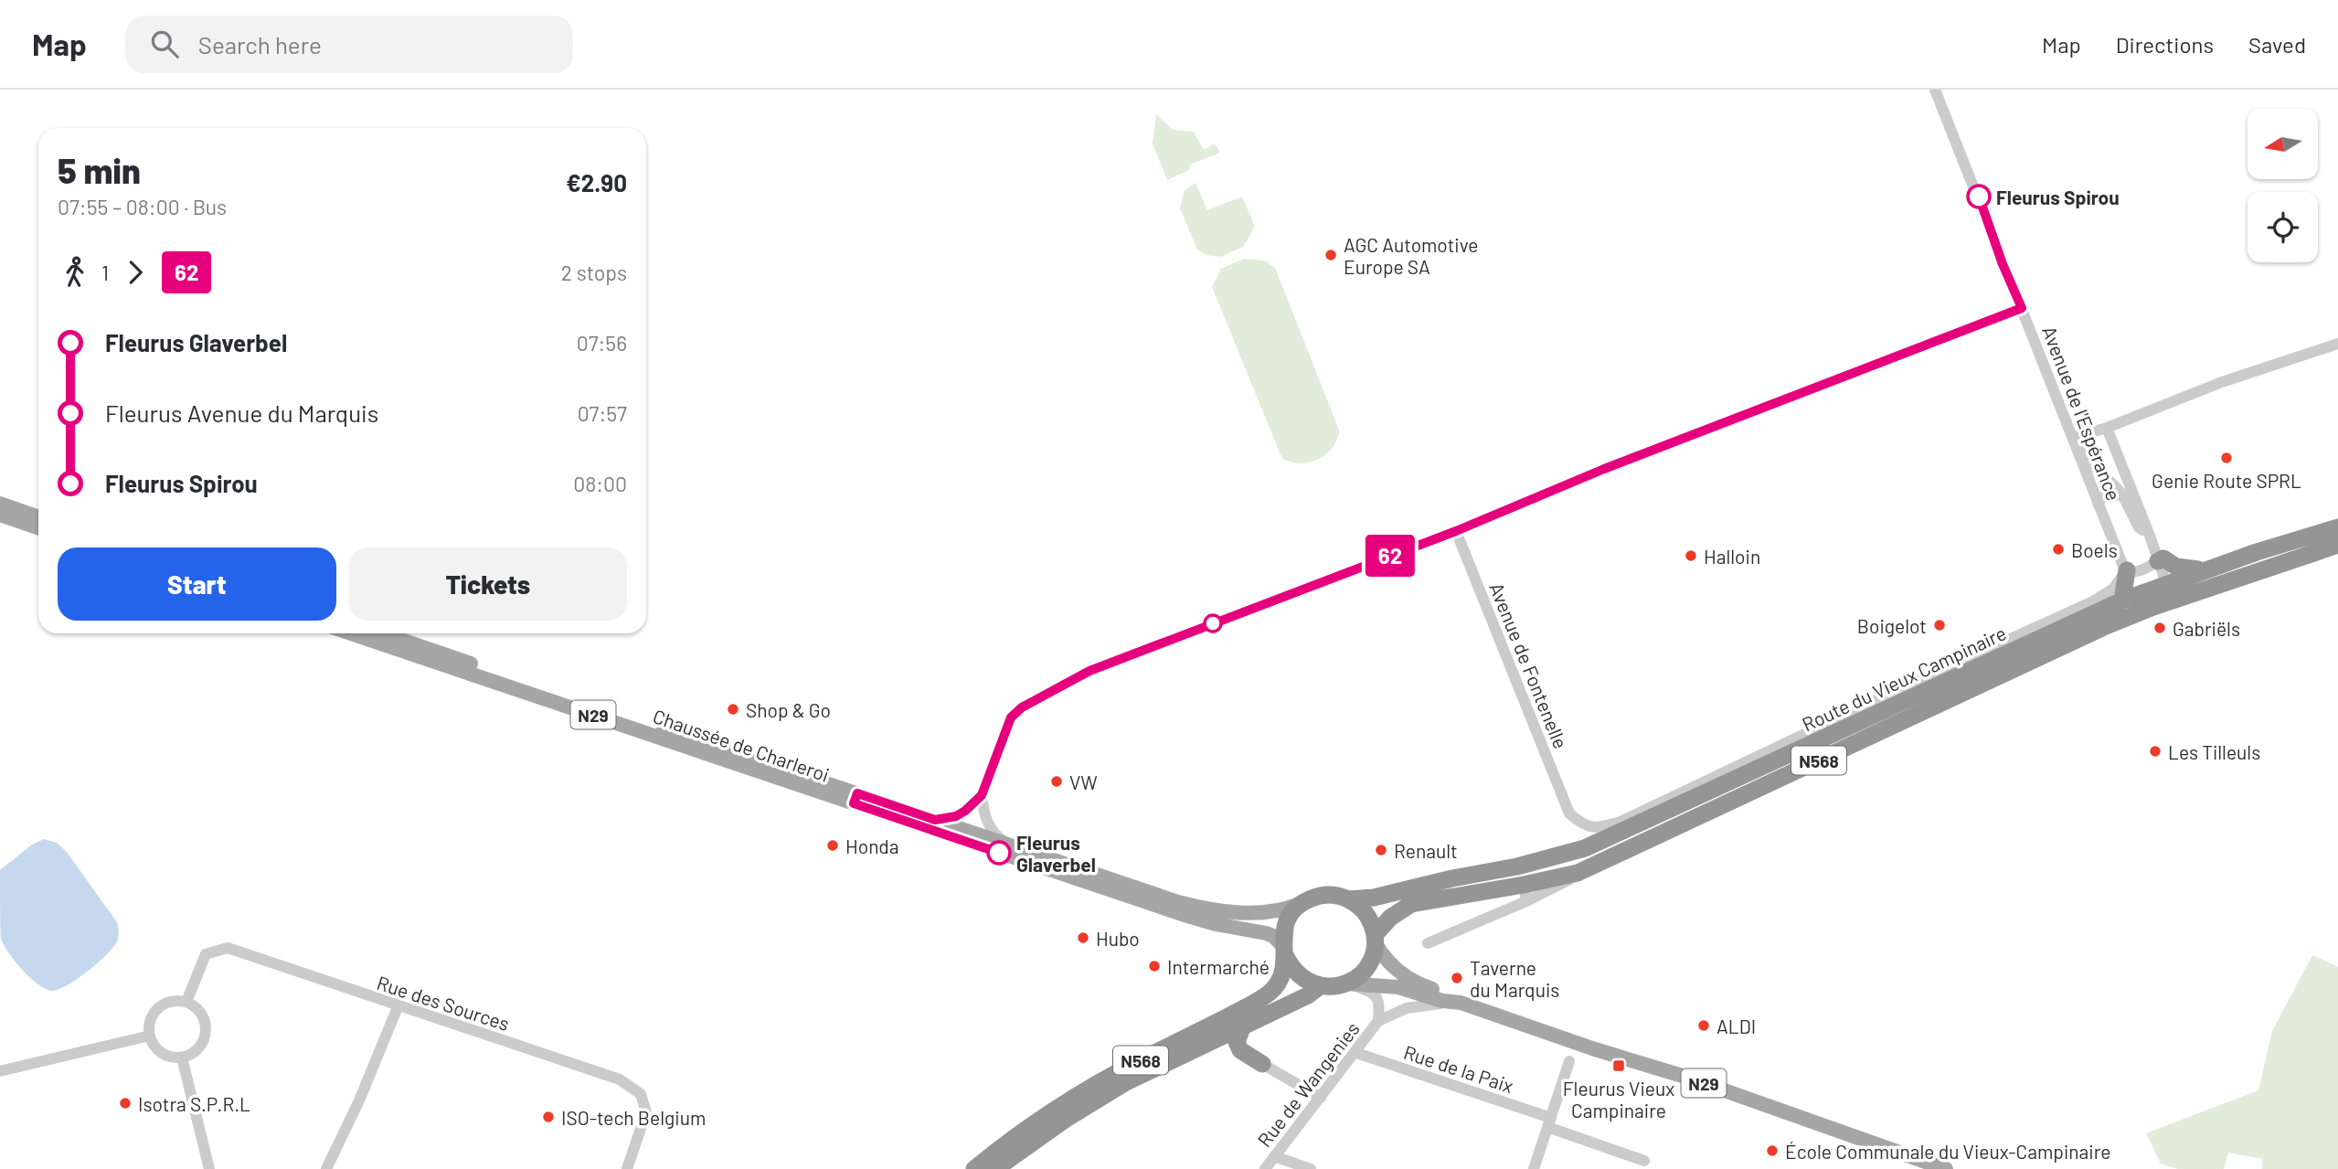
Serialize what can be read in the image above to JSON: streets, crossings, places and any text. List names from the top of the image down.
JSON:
{
  "streets": {
    "highway": ["Route du Vieux Campinaire", "N568"],
    "main road": ["N29", "Chaussée de Charleroi"],
    "street": [
      "Avenue de l'Espérance",
      "Avenue de Fontenelle",
      "Rue des Sources",
      "Rue de la Paix",
      "Rue de Wangenies"
    ]
  },
  "crossings": [
    ["Avenue de l'Espérance", "Avenue de Fontenelle"],
    ["Route du Vieux Campinaire", "N29"],
    ["Route du Vieux Campinaire", "Chaussée de Charleroi"],
    ["Route du Vieux Campinaire", "N568"],
    ["N29", "Chaussée de Charleroi"],
    ["N29", "N568"],
    ["Chaussée de Charleroi", "N568"],
    ["Rue de la Paix", "Rue de Wangenies"]
  ],
  "places": {
    "other": [
      "Fleurus Spirou",
      "AGC Automotive Europe SA",
      "Genie Route SPRL",
      "Boels",
      "Halloin",
      "Boigelot",
      "Gabriëls",
      "Shop & Go",
      "Les Tilleuls",
      "VW",
      "Honda",
      "Renault",
      "Fleurus Glaverbel",
      "Hubo",
      "Intermarché",
      "Taverne du Marquis",
      "ALDI",
      "Isotra S.P.R.L",
      "ISO-tech Belgium",
      "École Communale du Vieux-Campinaire"
    ],
    "transit": ["Fleurus Vieux Campinaire"]
  },
  "lines": ["bus line 62"],
  "north": "left",
  "page": {
    "header": "Map",
    "search": "Search here",
    "nav": ["Map", "Directions", "Saved"],
    "on_map": "62",
    "heading": ["5 min", "07:55 – 08:00 · Bus", "€2.90"],
    "legs": ["1", "62", "2 stops"],
    "list": [
      {
        "name": "Fleurus Glaverbel",
        "value": "07:56"
      },
      {
        "name": "Fleurus Avenue du Marquis",
        "value": "07:57"
      },
      {
        "name": "Fleurus Spirou",
        "value": "08:00"
      }
    ],
    "buttons": ["Start", "Tickets"]
  }
}
